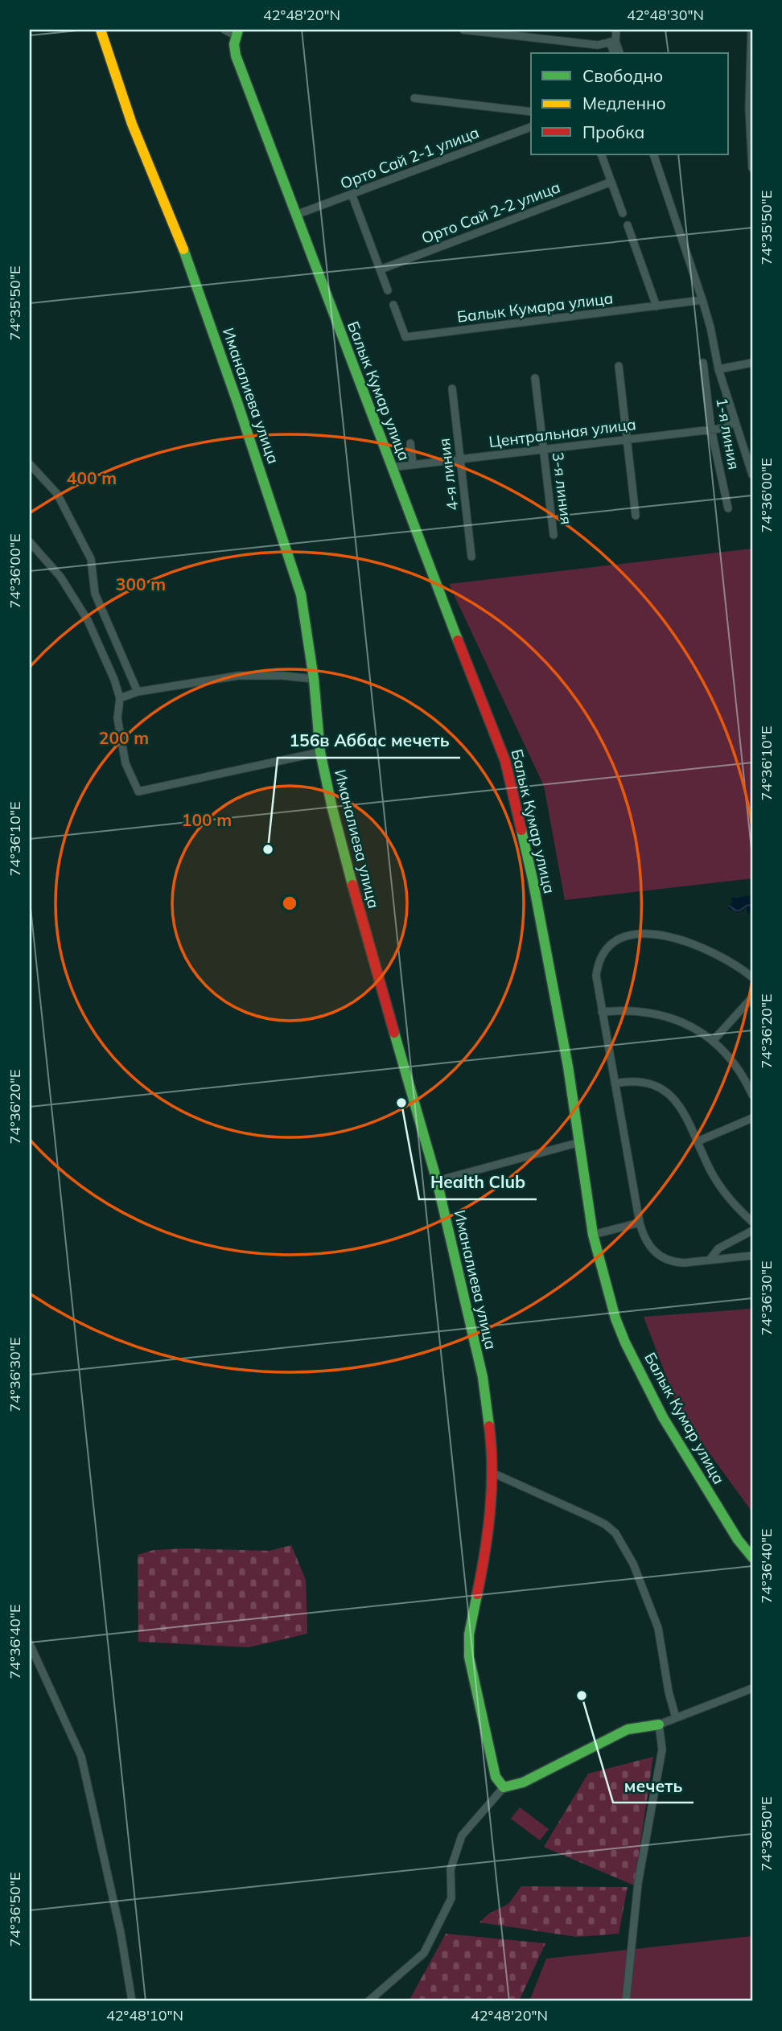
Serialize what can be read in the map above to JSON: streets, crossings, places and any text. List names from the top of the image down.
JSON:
{
  "streets": {
    "street": [
      "Орто Сай 2-1 улица",
      "Орто Сай 2-2 улица",
      "Балык Кумара улица",
      "Балык Кумар улица",
      "Иманалиева улица",
      "Центральная улица",
      "1-я линия",
      "4-я линия",
      "3-я линия"
    ]
  },
  "crossings": [
    ["Орто Сай 2-1 улица", "Балык Кумар улица"],
    ["Балык Кумар улица", "Центральная улица"],
    ["Центральная улица", "1-я линия"],
    ["Центральная улица", "4-я линия"],
    ["Центральная улица", "3-я линия"]
  ],
  "places": ["156в Аббас мечеть", "Health Club", "мечеть"],
  "legend": ["Свободно", "Медленно", "Пробка"],
  "coordinates": [
    "42°48'20\"N",
    "42°48'30\"N",
    "74°35'50\"E",
    "74°36'00\"E",
    "74°36'10\"E",
    "74°36'20\"E",
    "74°36'30\"E",
    "74°36'40\"E",
    "74°36'50\"E",
    "42°48'10\"N"
  ],
  "rings": [
    "400 m",
    "300 m",
    "200 m",
    "100 m"
  ]
}
